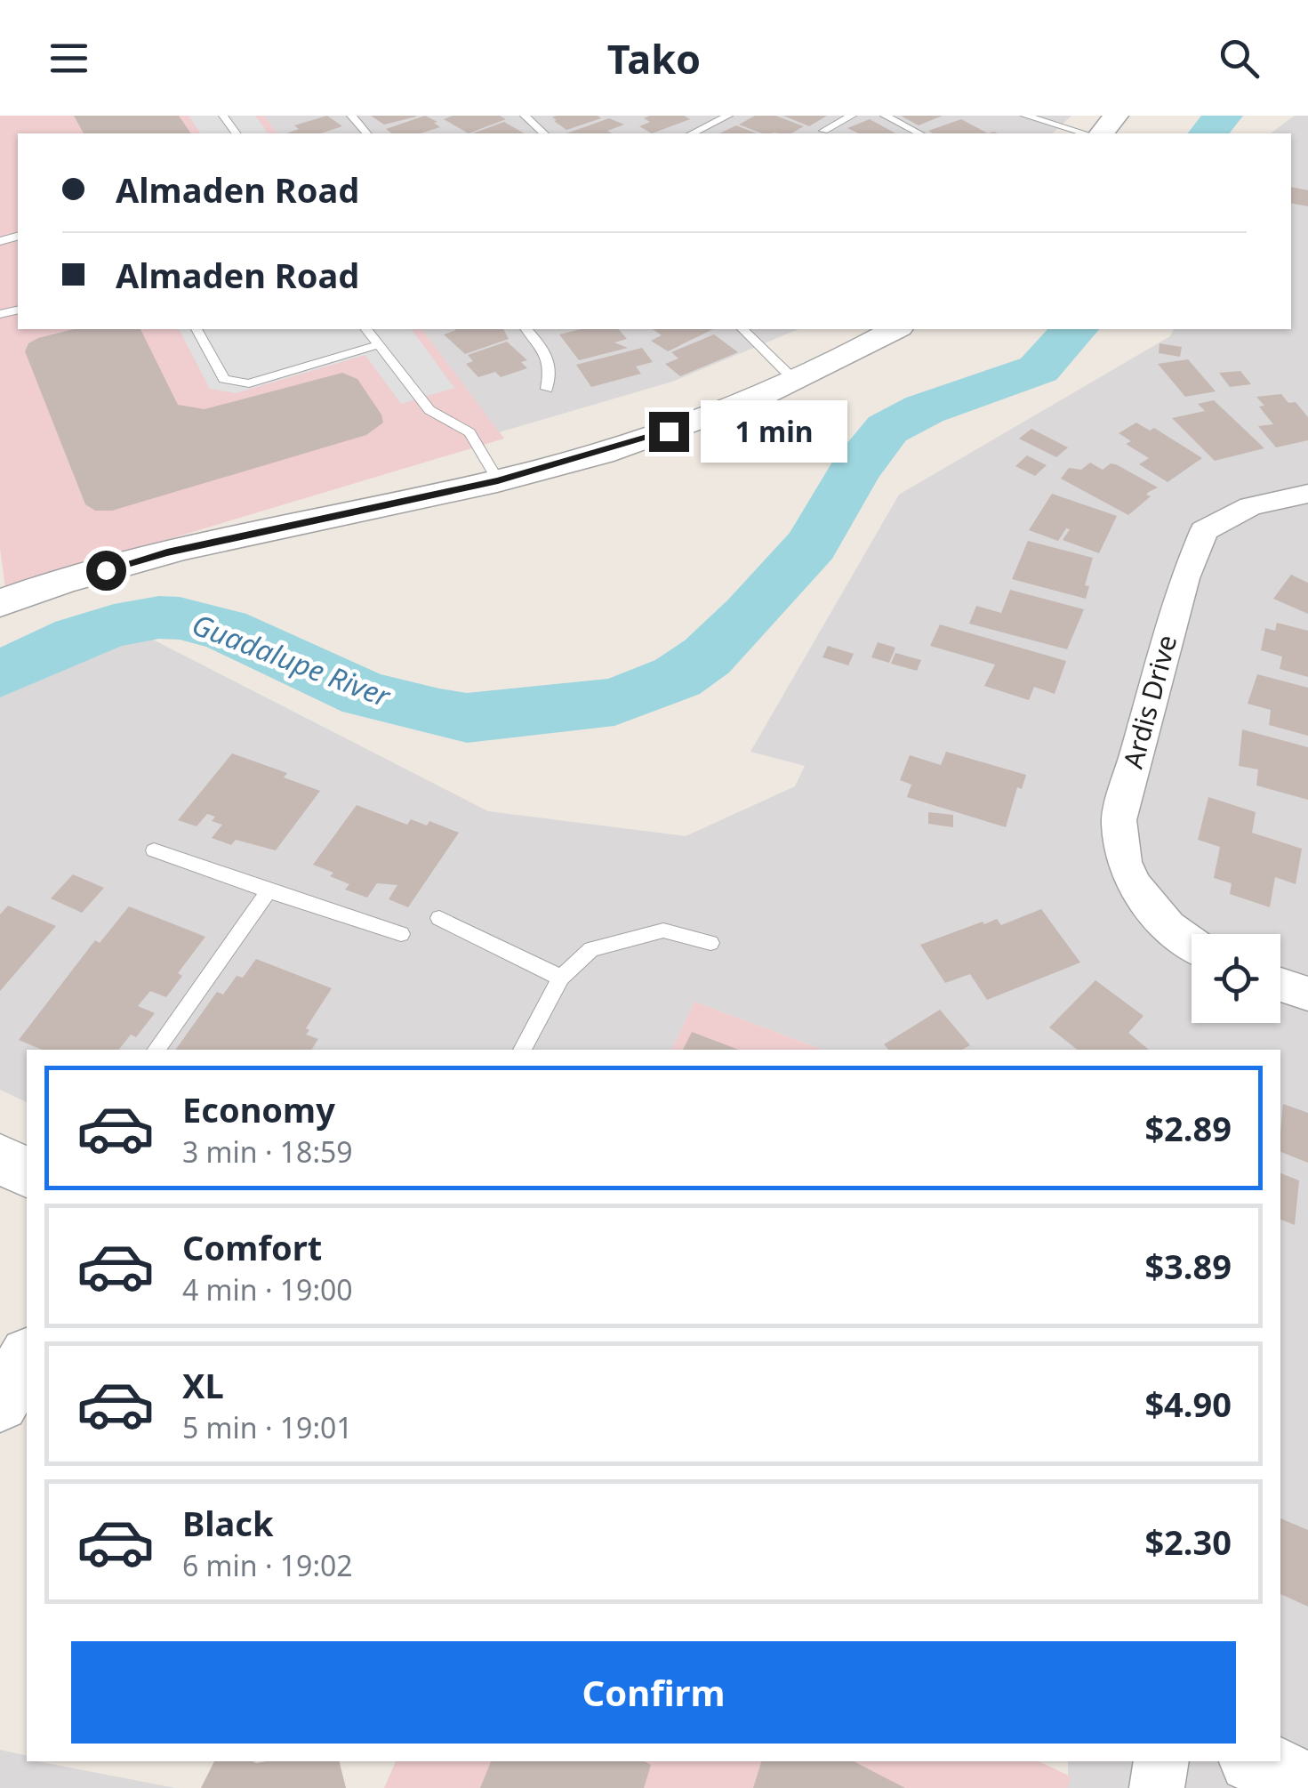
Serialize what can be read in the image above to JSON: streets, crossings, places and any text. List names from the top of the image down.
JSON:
{
  "streets": {
    "street": ["Ardis Drive"]
  },
  "water": ["Guadalupe River"],
  "page": {
    "header": "Tako",
    "banner": ["Almaden Road", "Almaden Road"],
    "bubble": "1 min",
    "list": [
      {
        "name": "Economy",
        "note": "3 min · 18:59",
        "value": "$2.89"
      },
      {
        "name": "Comfort",
        "note": "4 min · 19:00",
        "value": "$3.89"
      },
      {
        "name": "XL",
        "note": "5 min · 19:01",
        "value": "$4.90"
      },
      {
        "name": "Black",
        "note": "6 min · 19:02",
        "value": "$2.30"
      }
    ],
    "buttons": "Confirm"
  }
}
